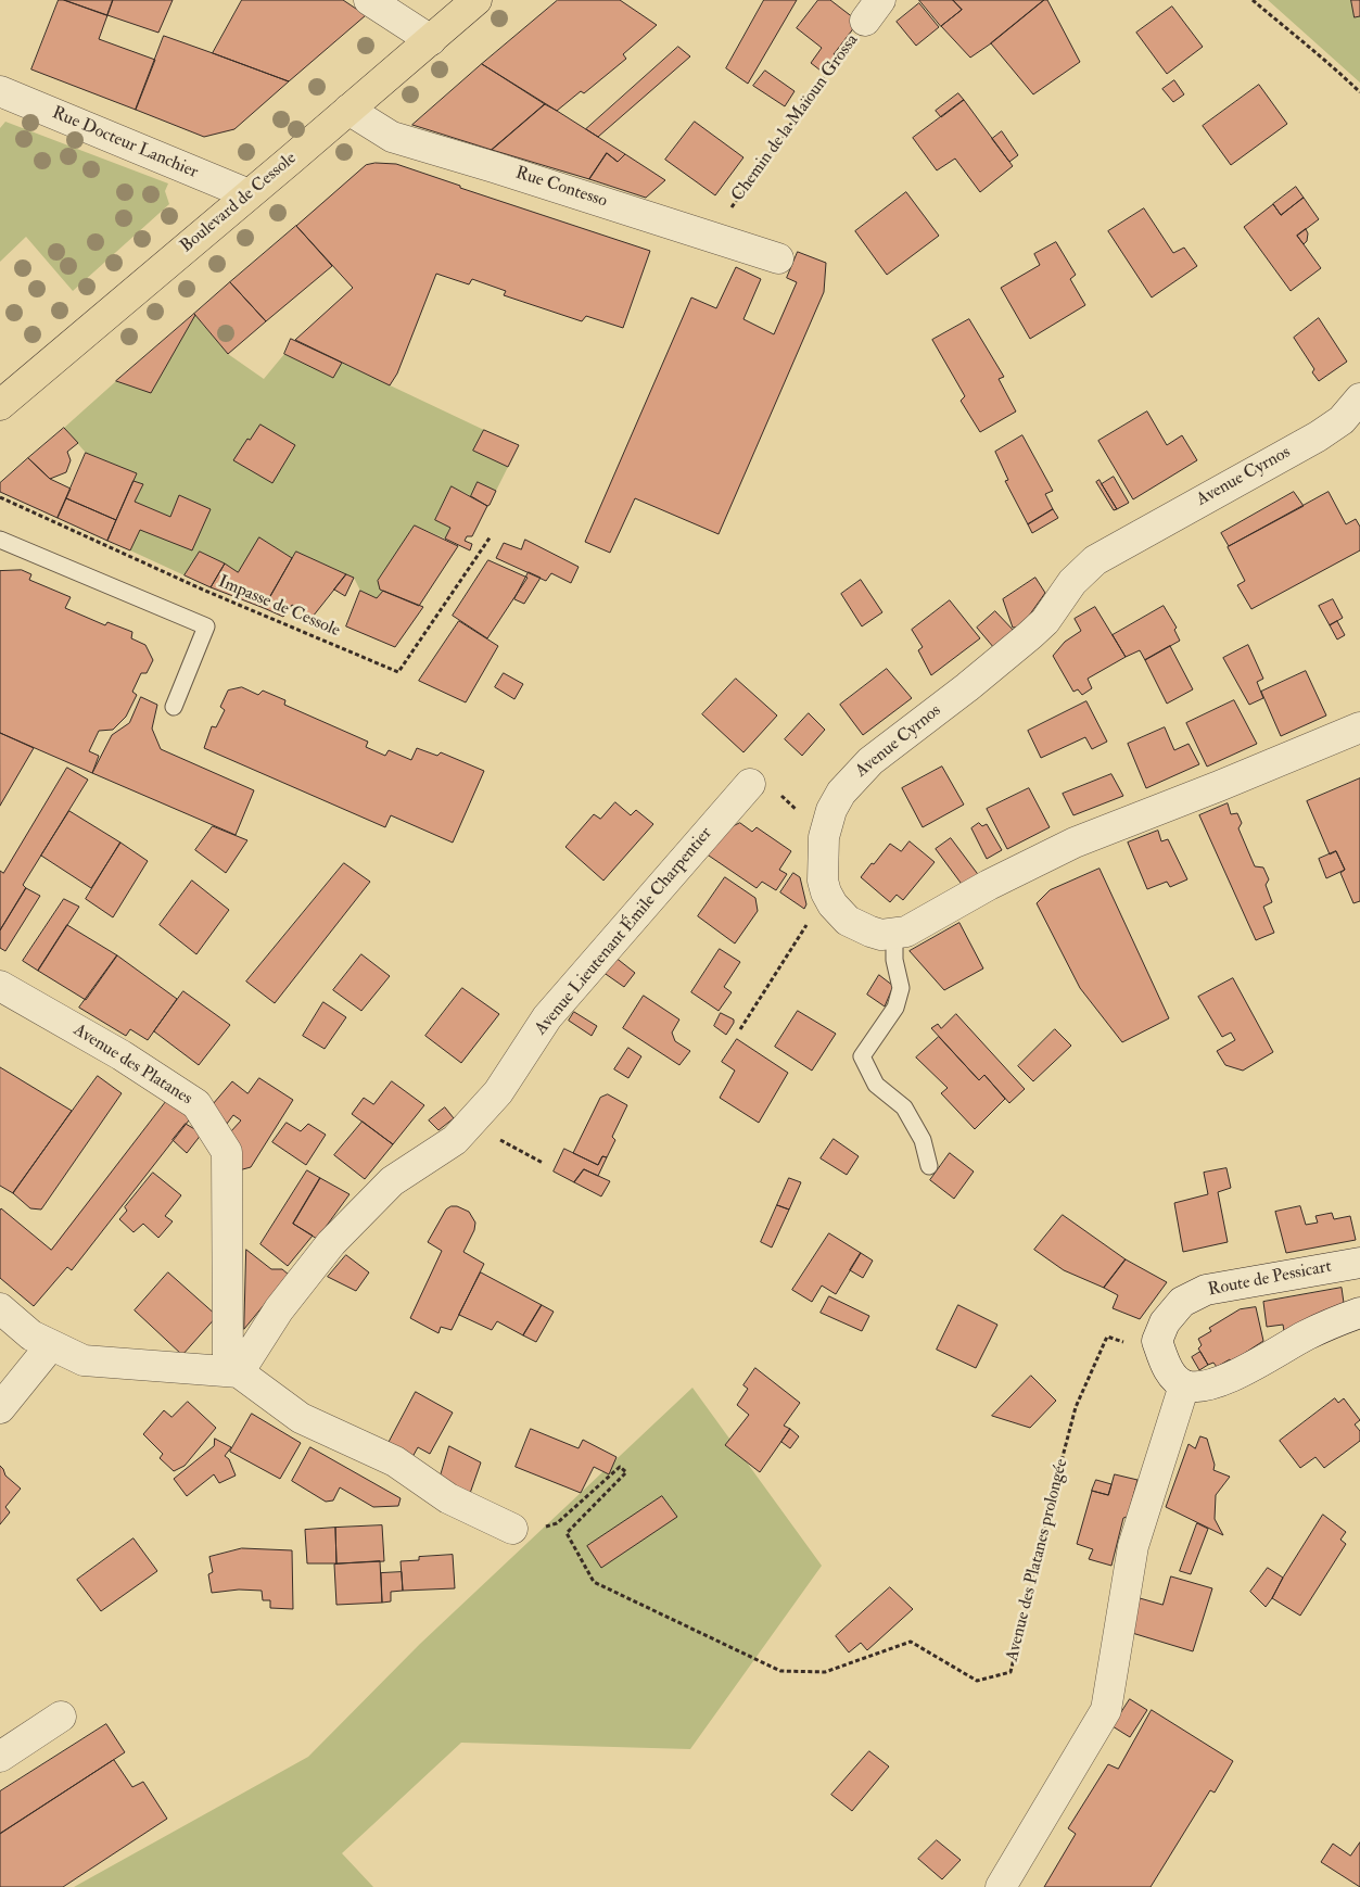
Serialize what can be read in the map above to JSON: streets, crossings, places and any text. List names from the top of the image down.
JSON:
{
  "streets": {
    "main road": ["Boulevard de Cessole"],
    "street": [
      "Rue Docteur Lanchier",
      "Rue Contesso",
      "Avenue Cyrnos",
      "Avenue Lieutenant Émile Charpentier",
      "Avenue des Platanes",
      "Route de Pessicart"
    ],
    "path": ["Chemin de la Maïoun Grossa", "Impasse de Cessole", "Avenue des Platanes prolongée"]
  },
  "crossings": [
    ["Chemin de la Maïoun Grossa", "Rue Contesso"],
    ["Rue Docteur Lanchier", "Boulevard de Cessole"],
    ["Rue Contesso", "Boulevard de Cessole"],
    ["Avenue Lieutenant Émile Charpentier", "Avenue des Platanes"],
    ["Route de Pessicart", "Avenue des Platanes prolongée"]
  ]
}
